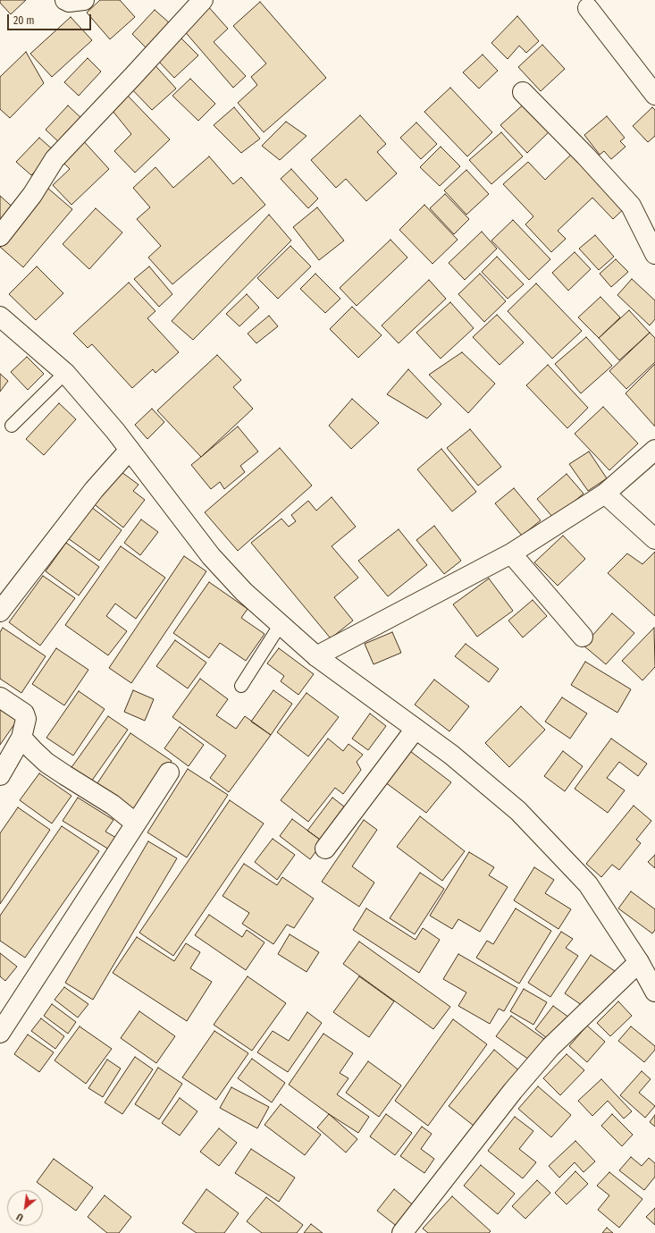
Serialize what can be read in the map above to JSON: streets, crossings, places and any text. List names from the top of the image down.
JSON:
{
  "scale_bar": "20 m",
  "north": "bottom left"
}
